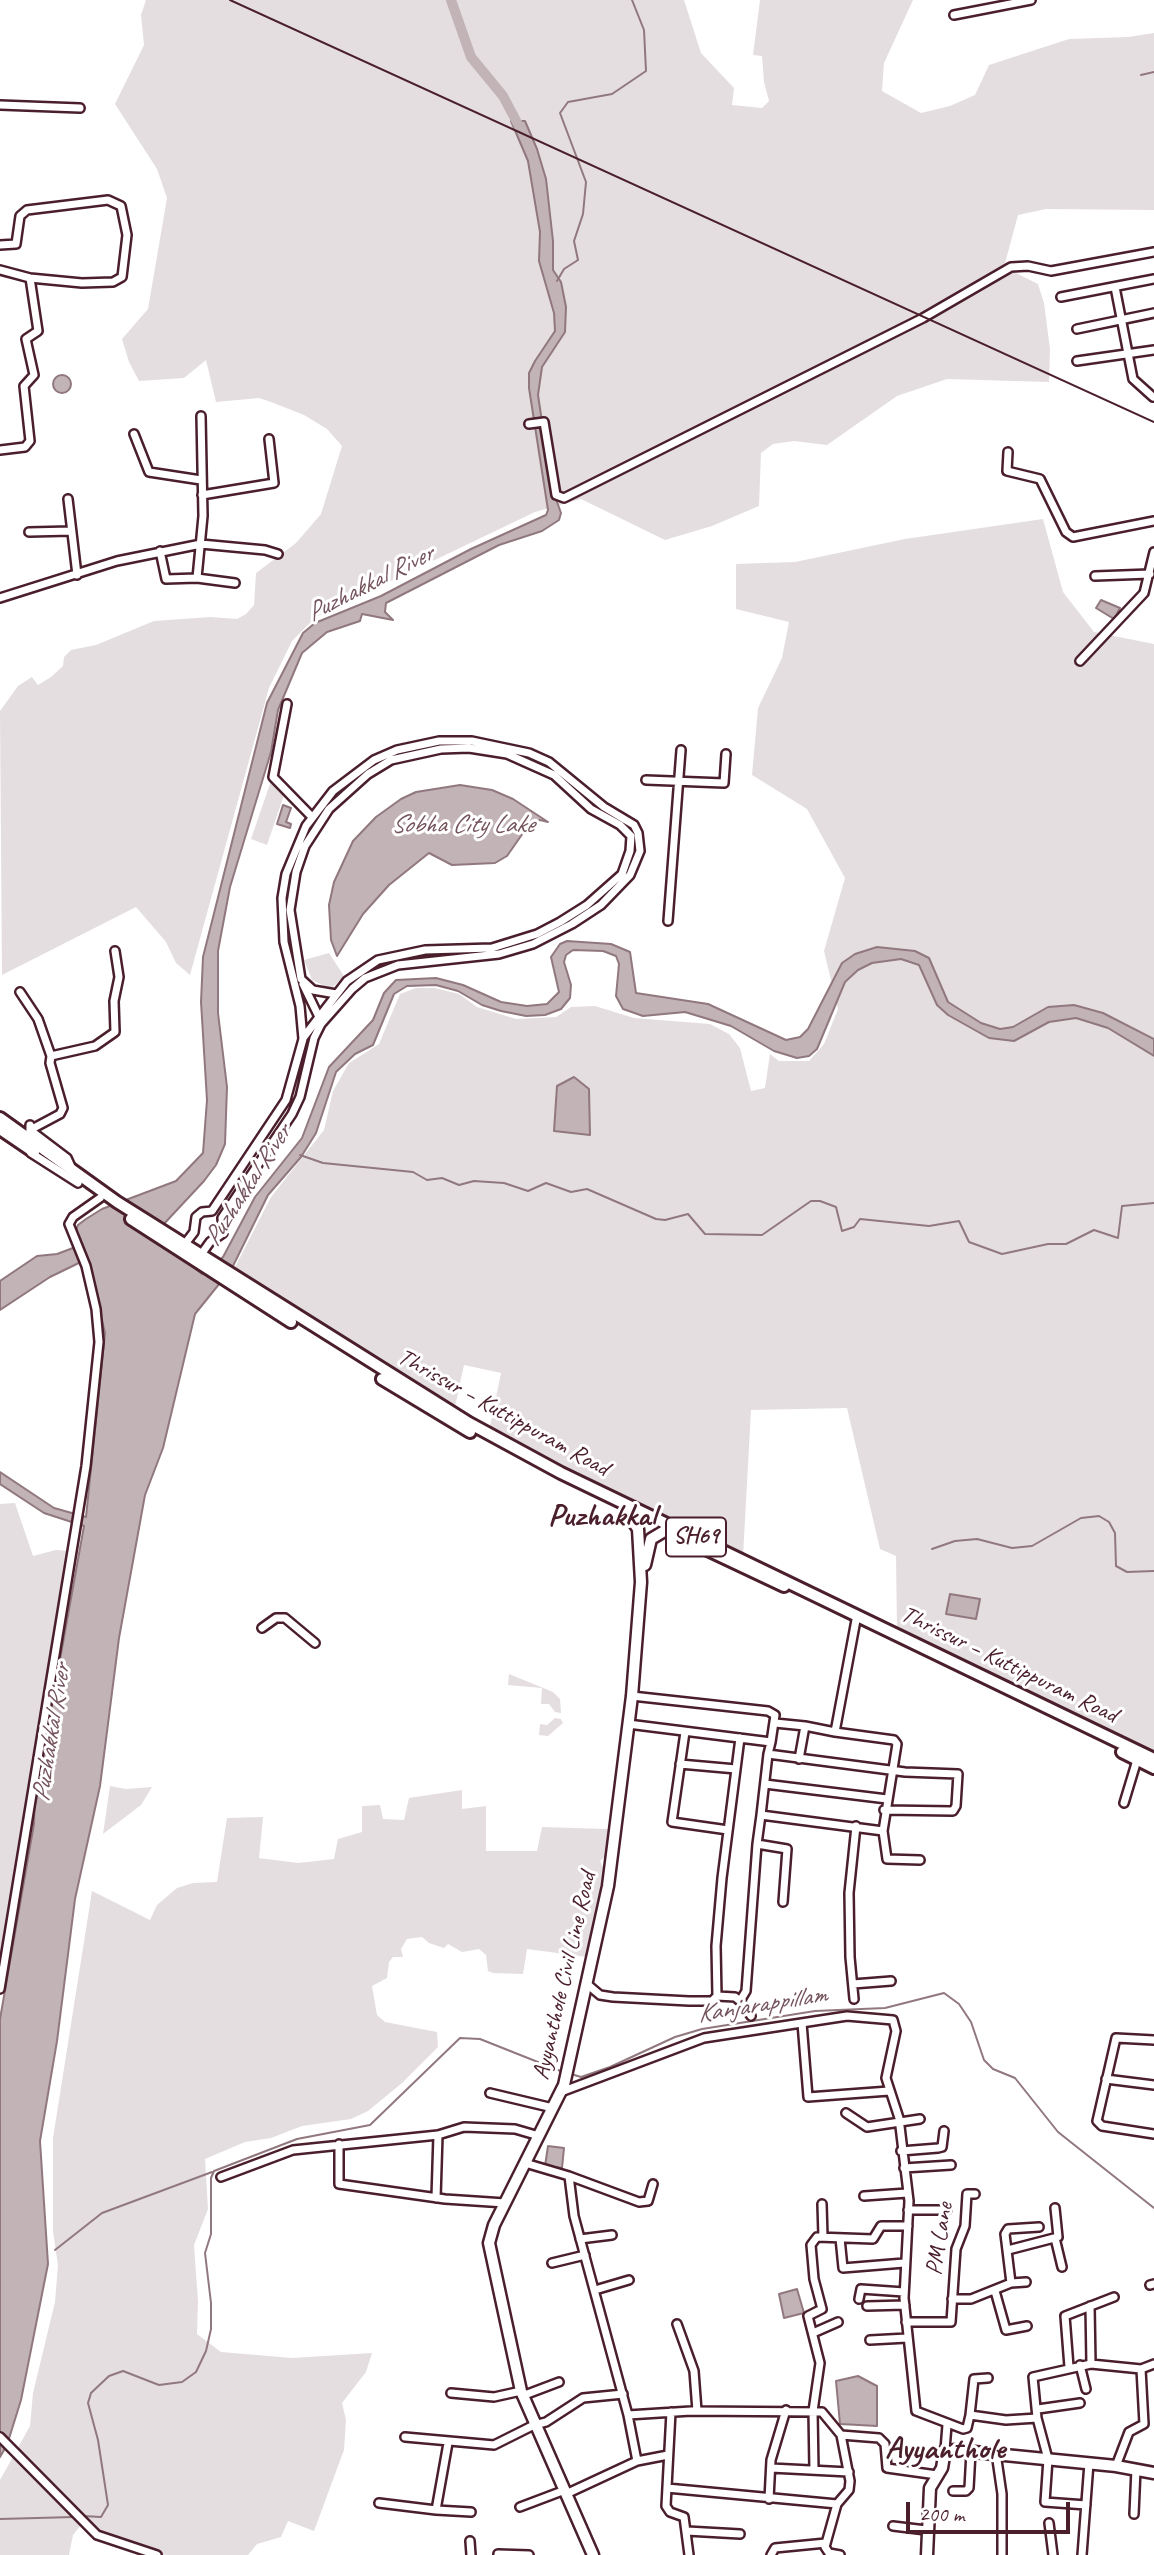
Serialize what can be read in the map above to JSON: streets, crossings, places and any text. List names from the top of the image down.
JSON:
{
  "streets": {
    "main road": ["Thrissur – Kuttippuram Road", "SH69", "Ayyanthole Civil Line Road"],
    "street": ["PM Lane"]
  },
  "crossings": [
    ["Thrissur – Kuttippuram Road", "Ayyanthole Civil Line Road"]
  ],
  "districts": ["Puzhakkal", "Ayyanthole"],
  "water": ["Puzhakkal River", "Sobha City Lake", "Kanjarappillam"],
  "scale_bar": "200 m"
}
